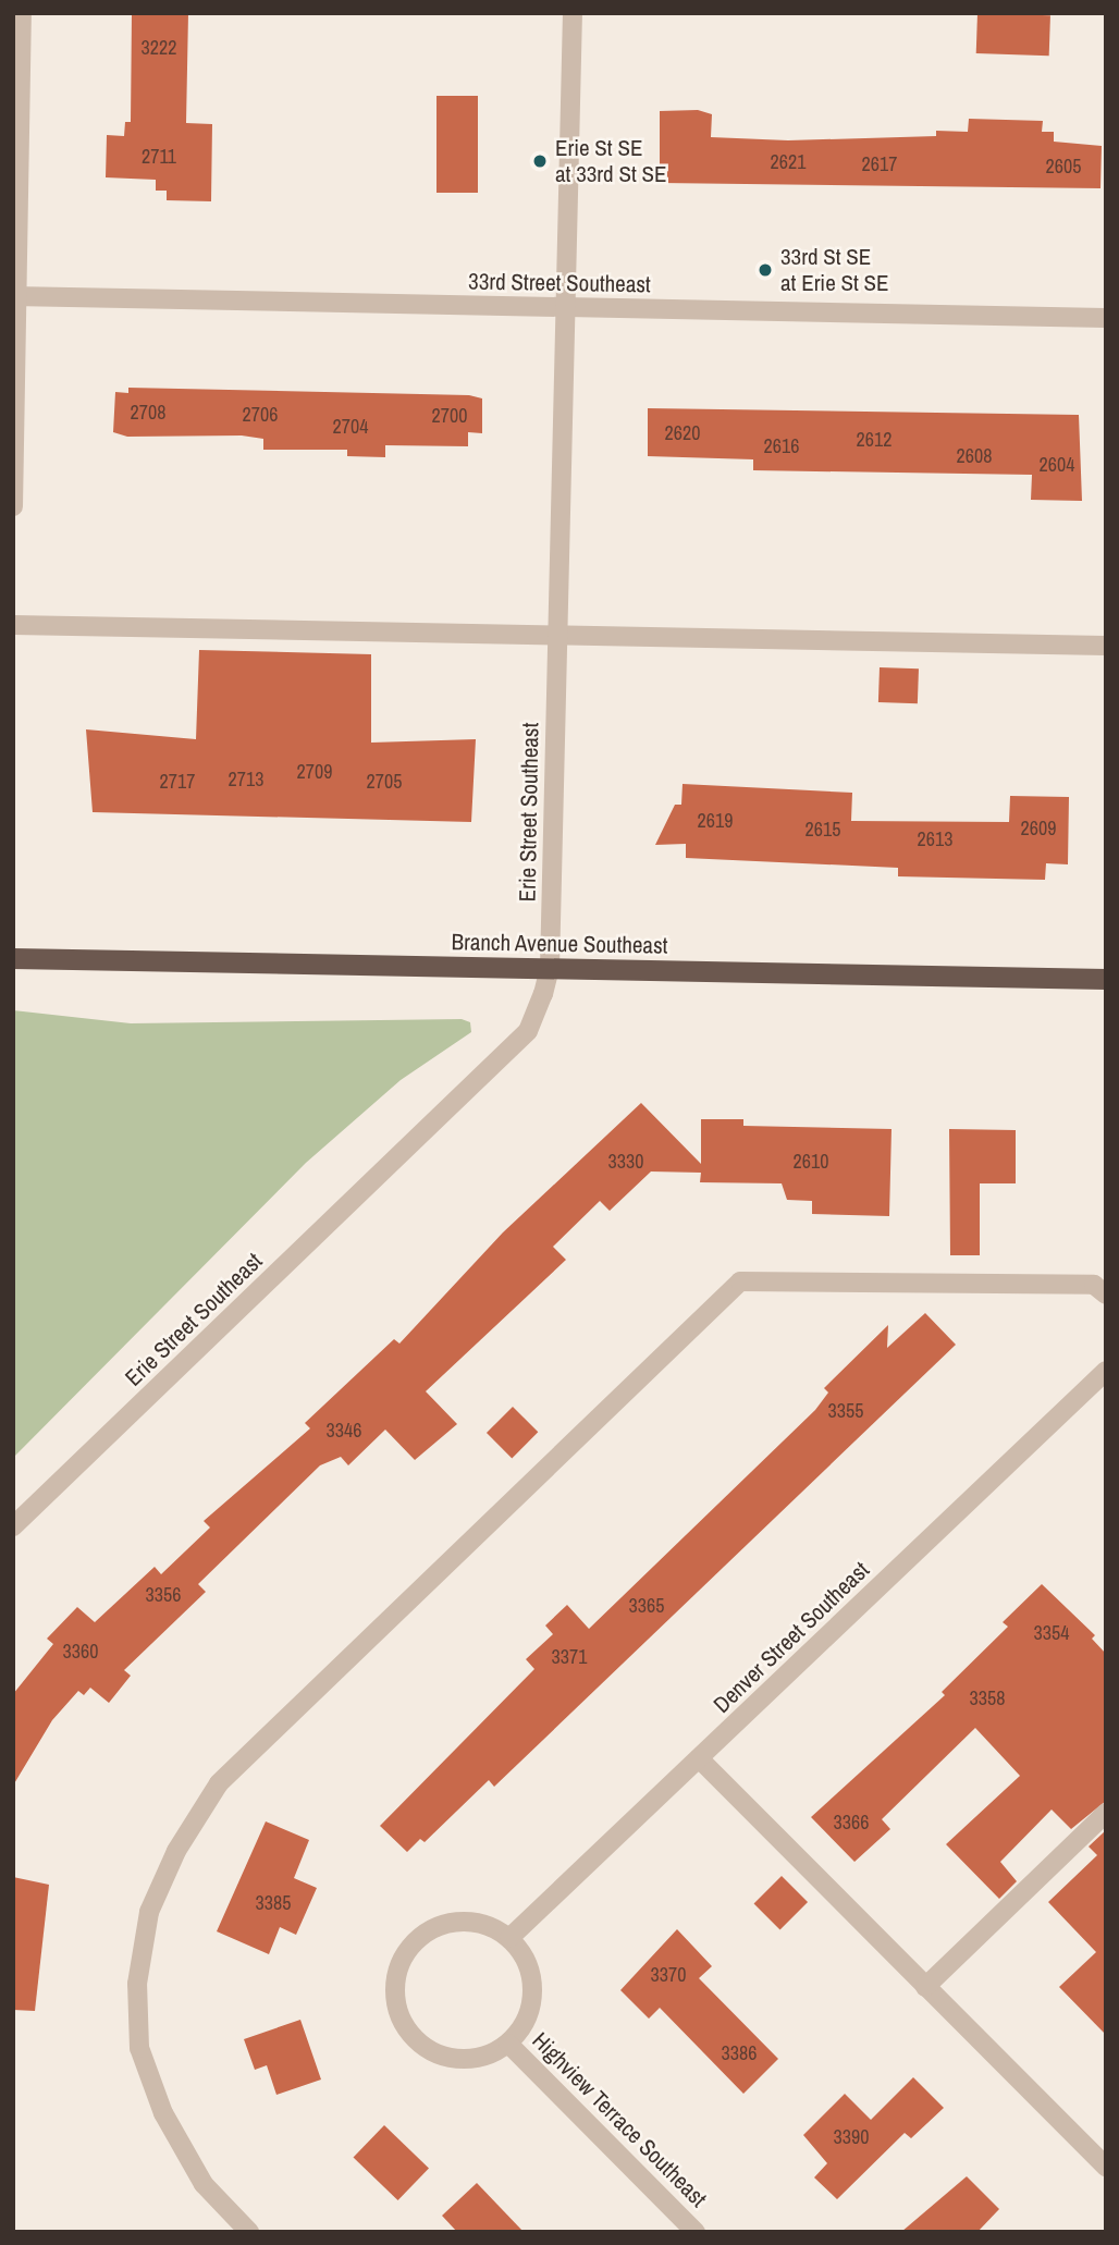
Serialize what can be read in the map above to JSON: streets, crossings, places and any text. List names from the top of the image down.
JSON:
{
  "streets": {
    "highway": ["Branch Avenue Southeast"],
    "street": [
      "33rd Street Southeast",
      "Erie Street Southeast",
      "Denver Street Southeast",
      "Highview Terrace Southeast"
    ]
  },
  "crossings": [
    ["33rd Street Southeast", "Erie Street Southeast"],
    ["Erie Street Southeast", "Branch Avenue Southeast"],
    ["Denver Street Southeast", "Highview Terrace Southeast"]
  ],
  "places": ["Erie St SE at 33rd St SE", "33rd St SE at Erie St SE"],
  "house_numbers": [
    "3222",
    "2711",
    "2621",
    "2617",
    "2605",
    "2708",
    "2706",
    "2700",
    "2704",
    "2620",
    "2612",
    "2616",
    "2608",
    "2604",
    "2709",
    "2713",
    "2717",
    "2705",
    "2619",
    "2609",
    "2615",
    "2613",
    "3330",
    "2610",
    "3355",
    "3346",
    "3356",
    "3365",
    "3354",
    "3360",
    "3371",
    "3358",
    "3366",
    "3385",
    "3370",
    "3386",
    "3390"
  ]
}
